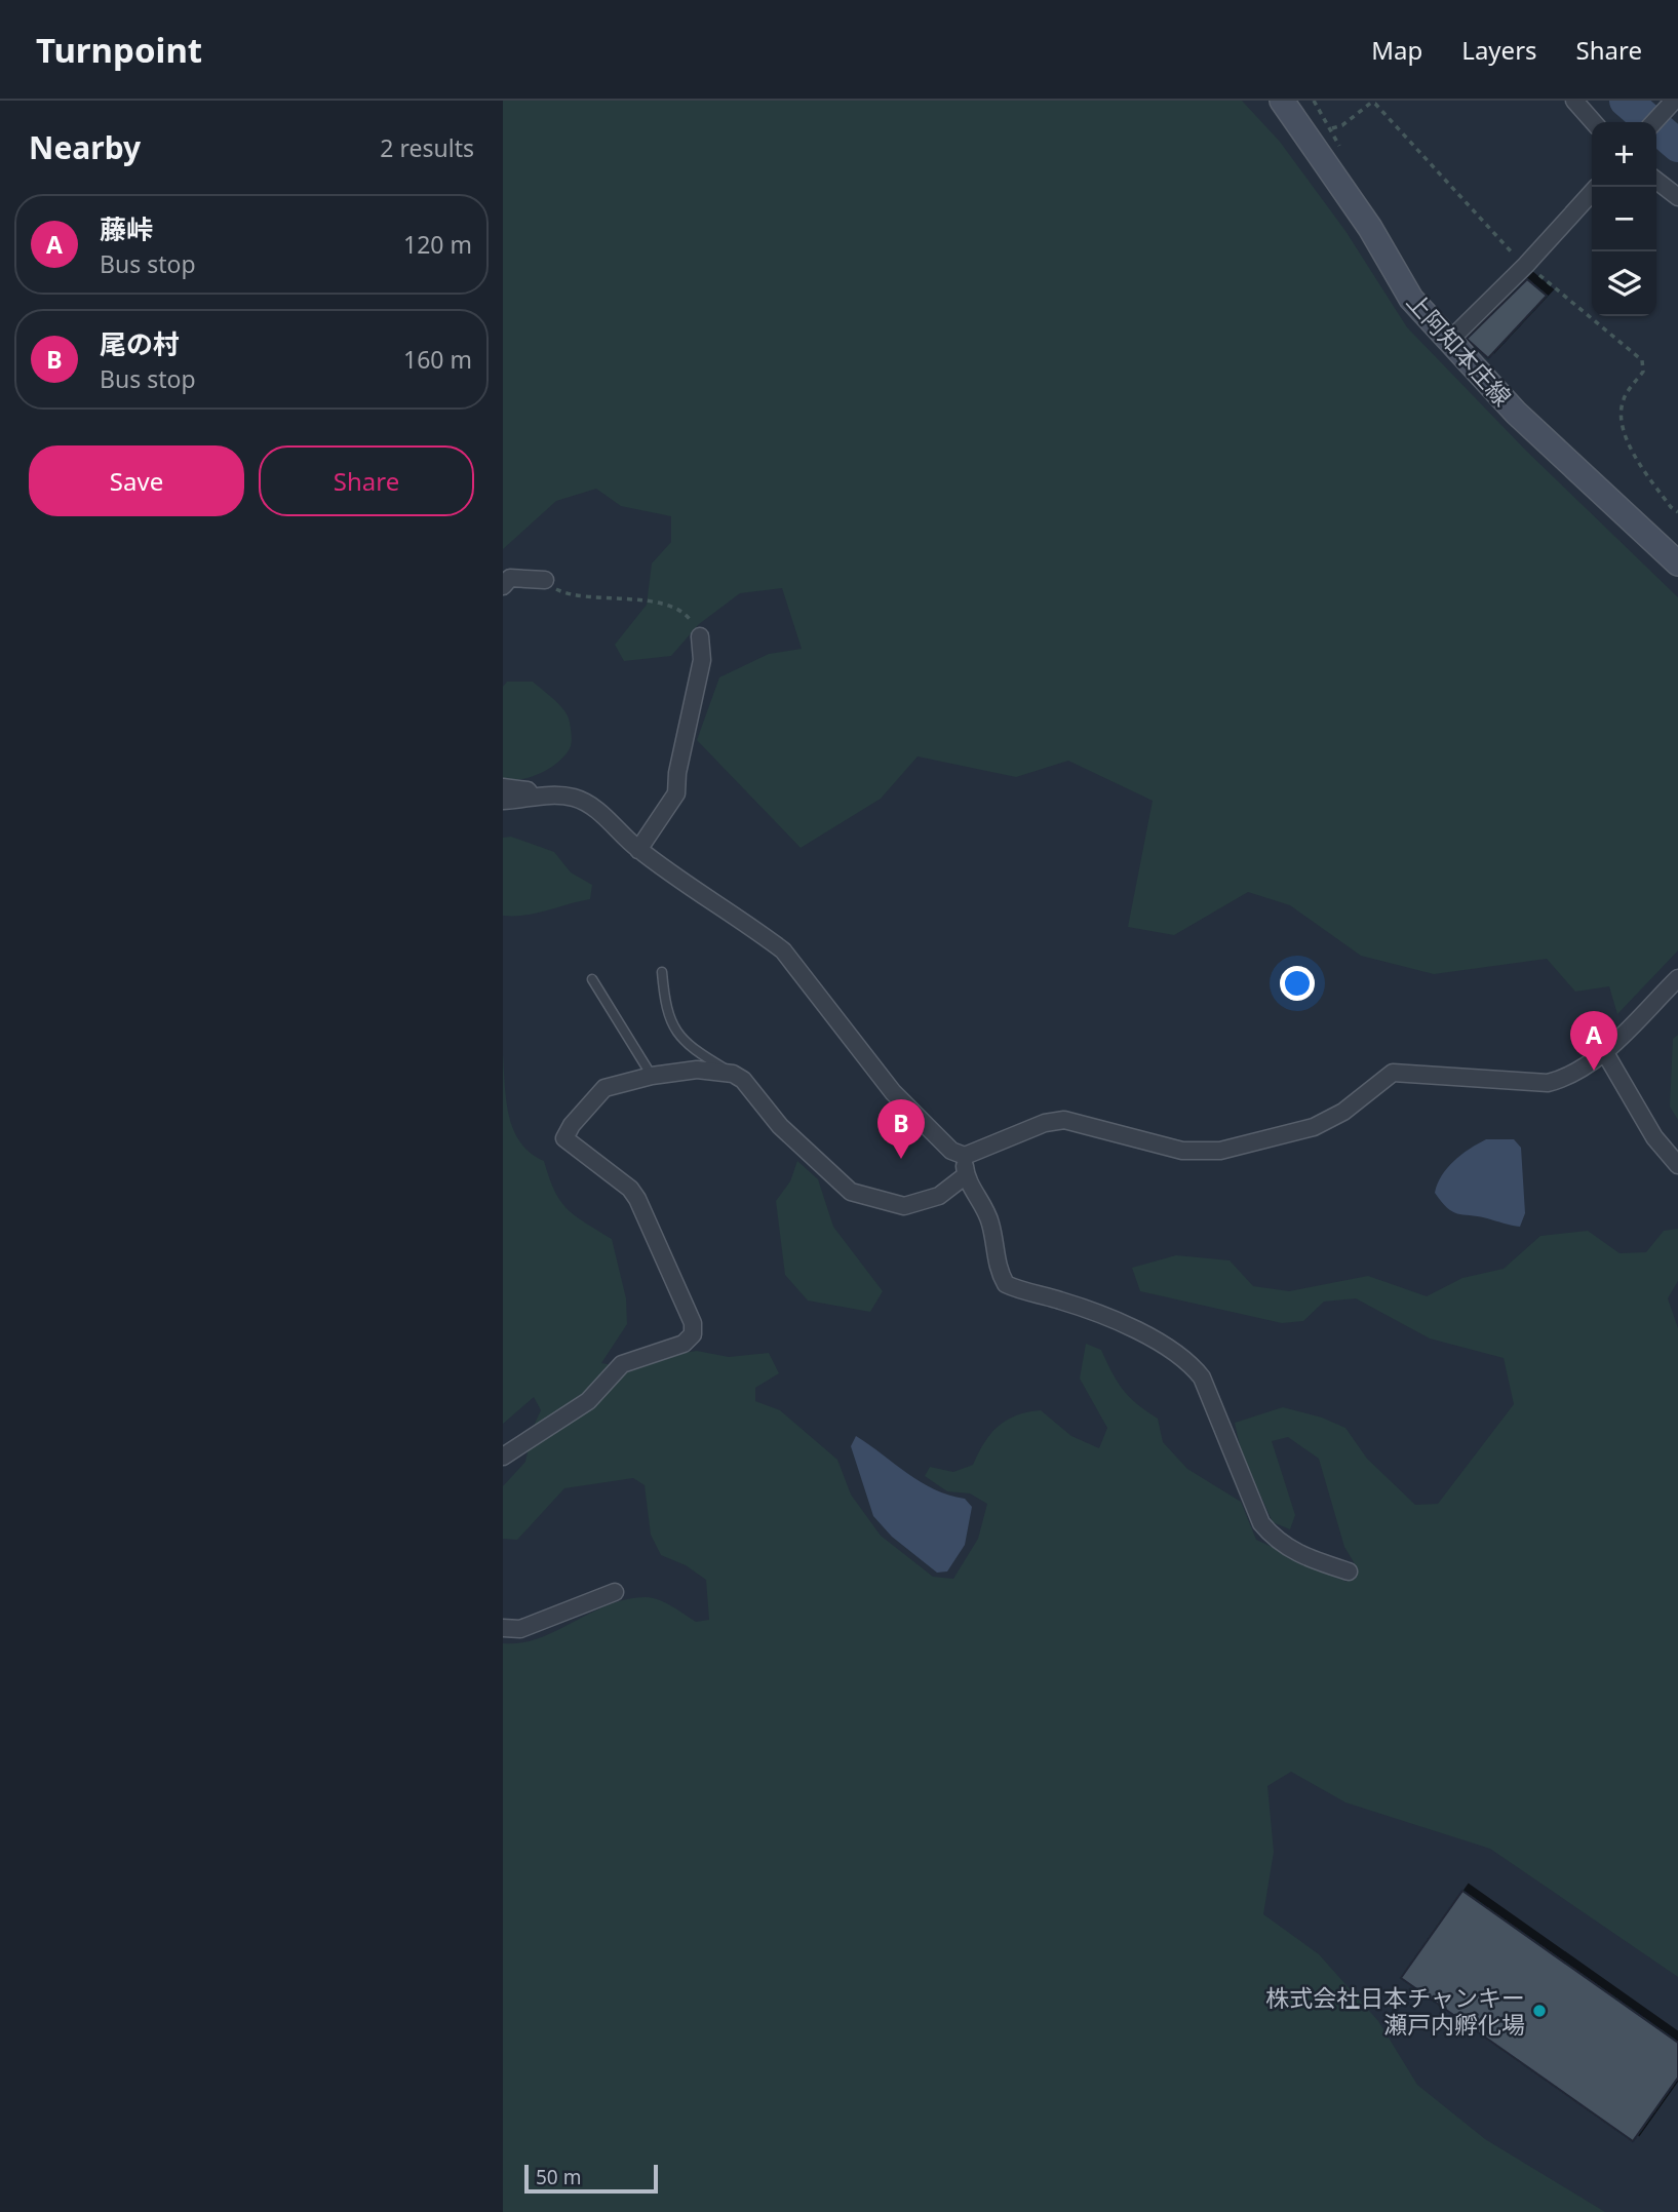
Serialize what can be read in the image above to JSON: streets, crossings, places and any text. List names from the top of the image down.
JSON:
{
  "streets": {
    "main road": ["上阿知本庄線"]
  },
  "places": ["株式会社日本チャンキー 瀬戸内孵化場"],
  "scale_bar": "50 m",
  "page": {
    "header": "Turnpoint",
    "nav": ["Map", "Layers", "Share"],
    "heading": ["Nearby", "2 results"],
    "map_buttons": ["+", "−"],
    "list": [
      {
        "mark": "A",
        "name": "藤峠",
        "note": "Bus stop",
        "value": "120 m"
      },
      {
        "mark": "B",
        "name": "尾の村",
        "note": "Bus stop",
        "value": "160 m"
      }
    ],
    "buttons": ["Save", "Share"],
    "pins": ["A", "B"],
    "scale": "50 m"
  }
}
